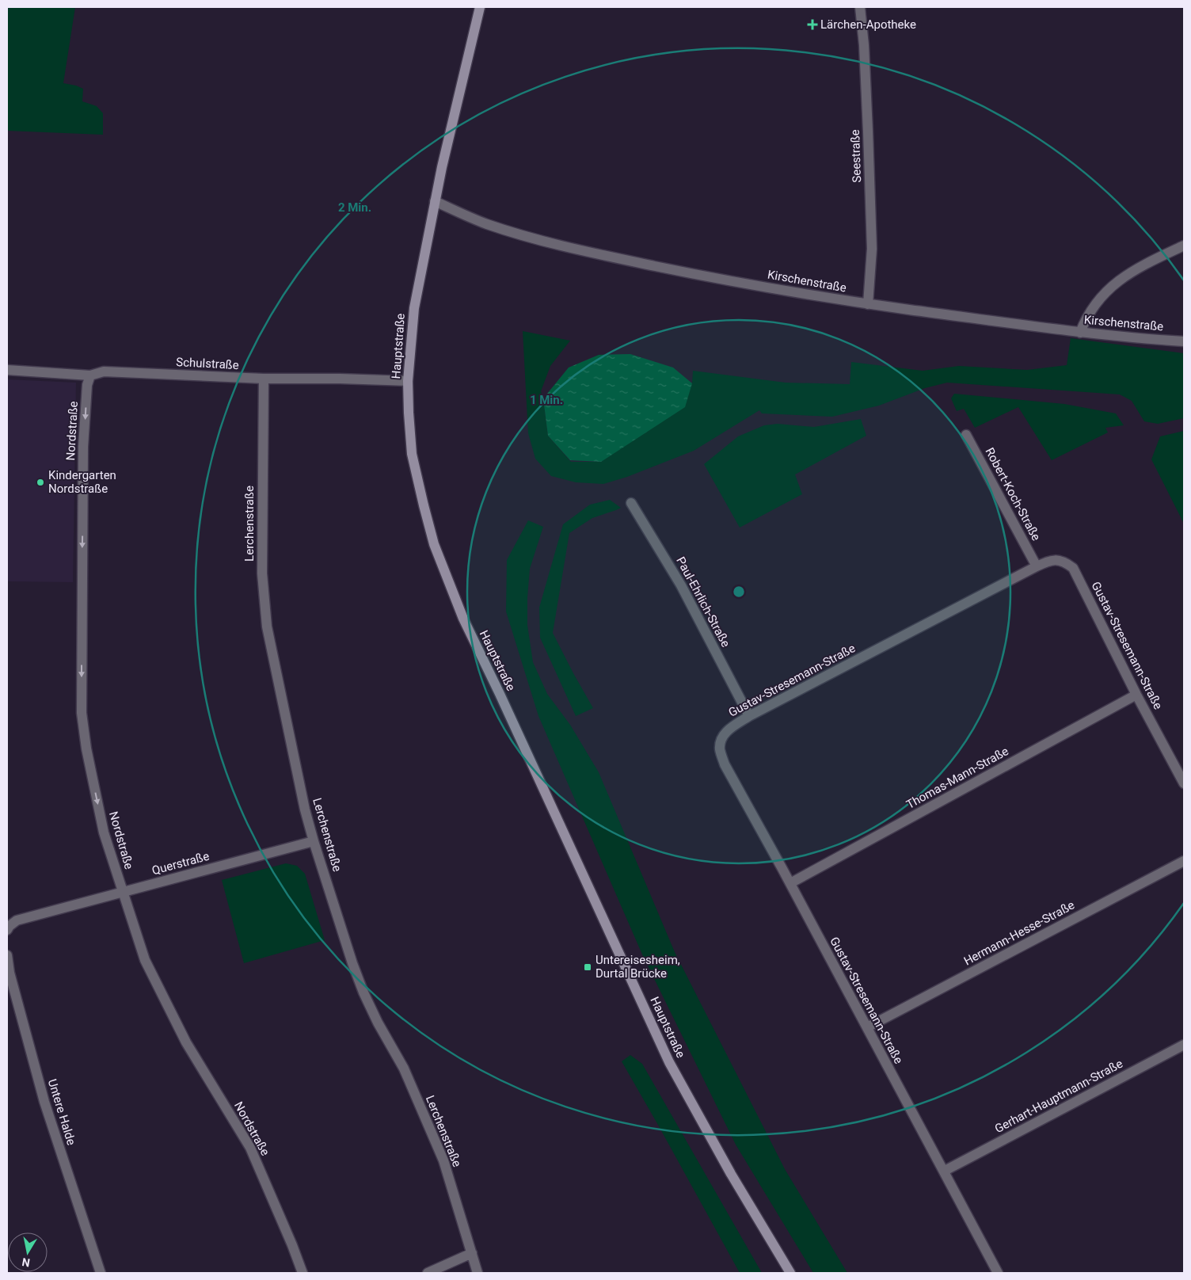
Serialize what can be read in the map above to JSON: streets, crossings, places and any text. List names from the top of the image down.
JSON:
{
  "streets": {
    "main road": ["Hauptstraße"],
    "street": [
      "Seestraße",
      "Kirschenstraße",
      "Schulstraße",
      "Nordstraße",
      "Robert-Koch-Straße",
      "Lerchenstraße",
      "Paul-Ehrlich-Straße",
      "Gustav-Stresemann-Straße",
      "Thomas-Mann-Straße",
      "Querstraße",
      "Hermann-Hesse-Straße",
      "Gerhart-Hauptmann-Straße",
      "Untere Halde"
    ]
  },
  "crossings": [
    ["Seestraße", "Kirschenstraße"],
    ["Kirschenstraße", "Hauptstraße"],
    ["Hauptstraße", "Schulstraße"],
    ["Schulstraße", "Nordstraße"],
    ["Schulstraße", "Lerchenstraße"],
    ["Nordstraße", "Querstraße"],
    ["Robert-Koch-Straße", "Gustav-Stresemann-Straße"],
    ["Lerchenstraße", "Querstraße"],
    ["Paul-Ehrlich-Straße", "Gustav-Stresemann-Straße"],
    ["Gustav-Stresemann-Straße", "Thomas-Mann-Straße"],
    ["Gustav-Stresemann-Straße", "Hermann-Hesse-Straße"],
    ["Gustav-Stresemann-Straße", "Gerhart-Hauptmann-Straße"]
  ],
  "one_way": ["Nordstraße"],
  "places": {
    "health": ["Lärchen-Apotheke"],
    "other": ["Kindergarten Nordstraße"],
    "transit": ["Untereisesheim, Durtal Brücke"]
  },
  "north": "bottom",
  "rings": ["2 Min.", "1 Min."]
}
